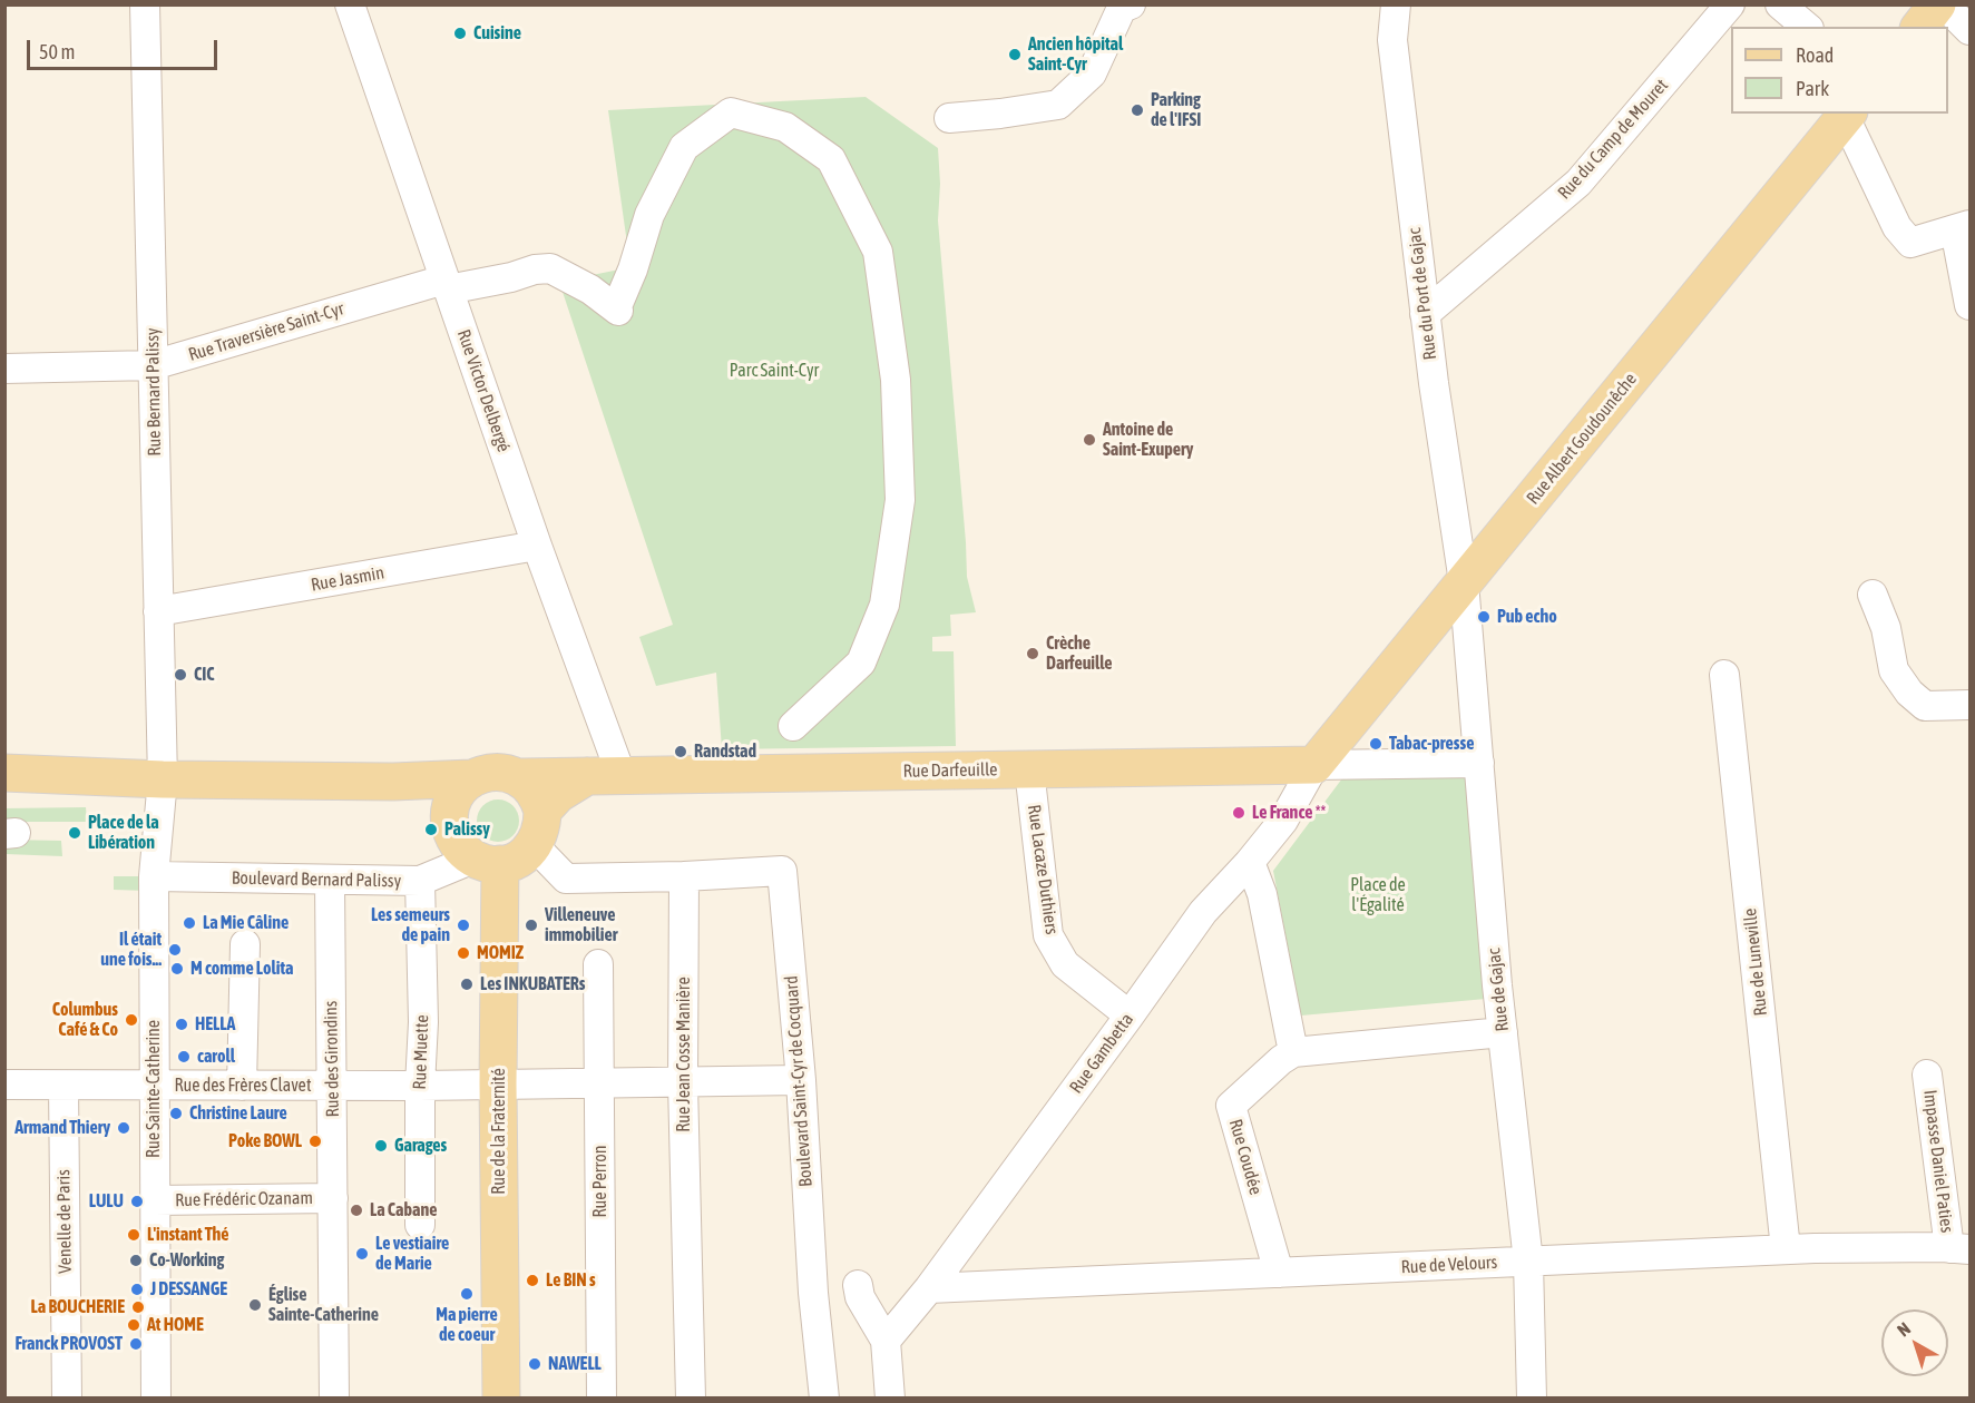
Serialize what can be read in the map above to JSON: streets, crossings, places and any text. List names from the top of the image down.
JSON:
{
  "streets": {
    "main road": ["Rue Albert Goudounêche", "Rue Darfeuille", "Rue de la Fraternité"],
    "street": [
      "Rue du Camp de Mouret",
      "Rue du Port de Gajac",
      "Rue Traversière Saint-Cyr",
      "Rue Victor Delbergé",
      "Rue Bernard Palissy",
      "Rue Jasmin",
      "Rue Lacaze Duthiers",
      "Boulevard Bernard Palissy",
      "Rue de Luneville",
      "Rue de Gajac",
      "Rue Muette",
      "Rue Gambetta",
      "Rue Jean Cosse Manière",
      "Rue des Girondins",
      "Boulevard Saint-Cyr de Cocquard",
      "Rue des Frères Clavet",
      "Rue Sainte-Catherine",
      "Rue Coudée",
      "Impasse Daniel Paties",
      "Rue Perron",
      "Rue Frédéric Ozanam",
      "Venelle de Paris",
      "Rue de Velours"
    ]
  },
  "crossings": [
    ["Rue du Camp de Mouret", "Rue du Port de Gajac"],
    ["Rue du Port de Gajac", "Rue Albert Goudounêche"],
    ["Rue du Port de Gajac", "Rue de Gajac"],
    ["Rue Traversière Saint-Cyr", "Rue Victor Delbergé"],
    ["Rue Traversière Saint-Cyr", "Rue Bernard Palissy"],
    ["Rue Victor Delbergé", "Rue Jasmin"],
    ["Rue Victor Delbergé", "Rue Darfeuille"],
    ["Rue Bernard Palissy", "Rue Jasmin"],
    ["Rue Bernard Palissy", "Rue Sainte-Catherine"],
    ["Rue Albert Goudounêche", "Rue Darfeuille"],
    ["Rue Albert Goudounêche", "Rue de Gajac"],
    ["Rue Albert Goudounêche", "Rue Gambetta"],
    ["Rue Darfeuille", "Rue Lacaze Duthiers"],
    ["Rue Darfeuille", "Boulevard Bernard Palissy"],
    ["Rue Darfeuille", "Rue Gambetta"],
    ["Rue Darfeuille", "Rue de la Fraternité"],
    ["Rue Lacaze Duthiers", "Rue Gambetta"],
    ["Boulevard Bernard Palissy", "Rue Muette"],
    ["Boulevard Bernard Palissy", "Rue des Girondins"],
    ["Boulevard Bernard Palissy", "Rue Sainte-Catherine"],
    ["Boulevard Bernard Palissy", "Rue de la Fraternité"],
    ["Rue de Luneville", "Rue de Velours"],
    ["Rue de Gajac", "Rue de Velours"],
    ["Rue Muette", "Rue des Frères Clavet"],
    ["Rue Gambetta", "Rue de Velours"],
    ["Rue Jean Cosse Manière", "Boulevard Saint-Cyr de Cocquard"],
    ["Rue Jean Cosse Manière", "Rue des Frères Clavet"],
    ["Rue des Girondins", "Rue des Frères Clavet"],
    ["Rue des Girondins", "Rue Frédéric Ozanam"],
    ["Boulevard Saint-Cyr de Cocquard", "Rue des Frères Clavet"],
    ["Rue des Frères Clavet", "Rue Sainte-Catherine"],
    ["Rue des Frères Clavet", "Rue de la Fraternité"],
    ["Rue des Frères Clavet", "Rue Perron"],
    ["Rue des Frères Clavet", "Venelle de Paris"],
    ["Rue Sainte-Catherine", "Rue Frédéric Ozanam"],
    ["Rue Coudée", "Rue de Velours"],
    ["Impasse Daniel Paties", "Rue de Velours"]
  ],
  "parks": ["Parc Saint-Cyr", "Place de l'Égalité"],
  "places": [
    "Cuisine",
    "Ancien hôpital Saint-Cyr",
    "Parking de l'IFSI",
    "Antoine de Saint-Exupery",
    "Pub echo",
    "Crèche Darfeuille",
    "CIC",
    "Tabac-presse",
    "Randstad",
    "Le France **",
    "Palissy",
    "Place de la Libération",
    "La Mie Câline",
    "Les semeurs de pain",
    "Villeneuve immobilier",
    "Il était une fois...",
    "MOMIZ",
    "M comme Lolita",
    "Les INKUBATERs",
    "Columbus Café & Co",
    "HELLA",
    "caroll",
    "Christine Laure",
    "Armand Thiery",
    "Poke BOWL",
    "Garages",
    "LULU",
    "La Cabane",
    "L'instant Thé",
    "Le vestiaire de Marie",
    "Co-Working",
    "Le BIN s",
    "J DESSANGE",
    "Ma pierre de coeur",
    "Église Sainte-Catherine",
    "La BOUCHERIE",
    "At HOME",
    "Franck PROVOST",
    "NAWELL"
  ],
  "legend": ["Road", "Park"],
  "scale_bar": "50 m",
  "north": "top left"
}
